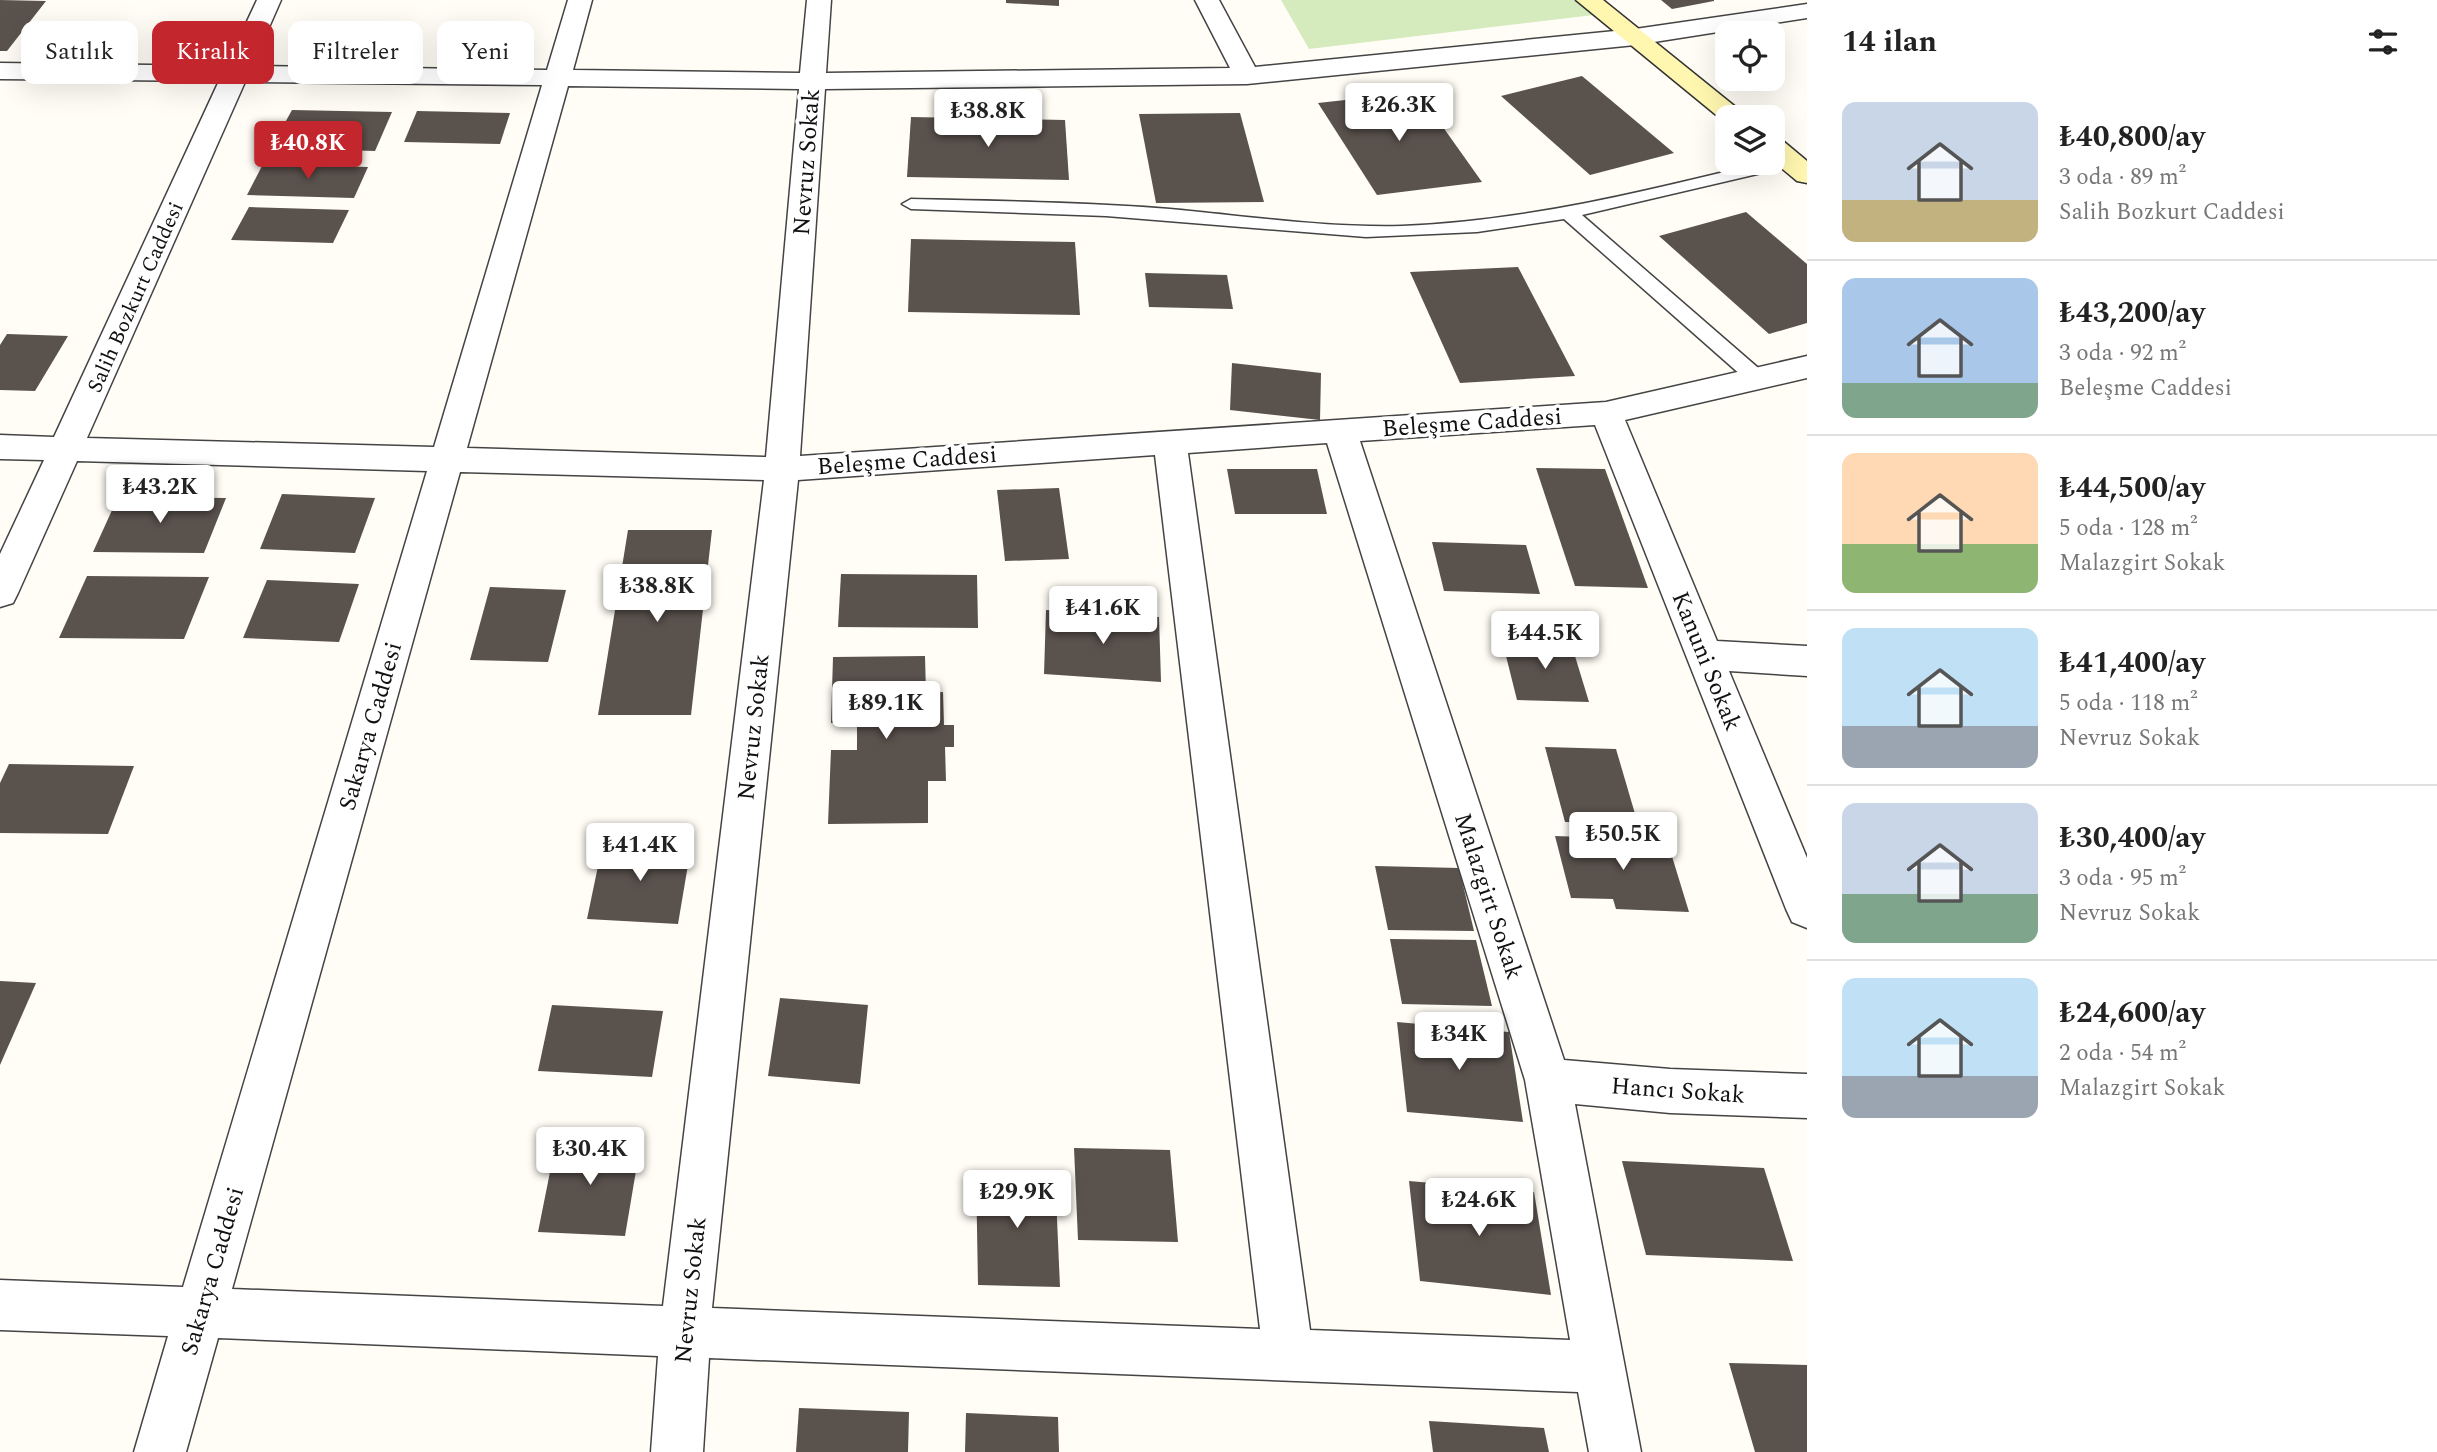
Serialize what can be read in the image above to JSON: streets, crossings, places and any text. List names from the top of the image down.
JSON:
{
  "streets": {
    "street": [
      "Nevruz Sokak",
      "Salih Bozkurt Caddesi",
      "Beleşme Caddesi",
      "Kanuni Sokak",
      "Sakarya Caddesi",
      "Malazgirt Sokak",
      "Hancı Sokak"
    ]
  },
  "crossings": [
    ["Nevruz Sokak", "Beleşme Caddesi"],
    ["Salih Bozkurt Caddesi", "Beleşme Caddesi"],
    ["Beleşme Caddesi", "Kanuni Sokak"],
    ["Beleşme Caddesi", "Sakarya Caddesi"],
    ["Beleşme Caddesi", "Malazgirt Sokak"],
    ["Malazgirt Sokak", "Hancı Sokak"]
  ],
  "page": {
    "heading": "14 ilan",
    "chip": [
      "Satılık",
      "Kiralık",
      "Filtreler",
      "Yeni"
    ],
    "price": [
      "₺26.3K",
      "₺38.8K",
      "₺40.8K",
      "₺43.2K",
      "₺38.8K",
      "₺41.6K",
      "₺44.5K",
      "₺89.1K",
      "₺50.5K",
      "₺41.4K",
      "₺34K",
      "₺30.4K",
      "₺29.9K",
      "₺24.6K"
    ],
    "list": [
      {
        "name": "₺40,800/ay",
        "note": "3 oda · 89 m² · Salih Bozkurt Caddesi"
      },
      {
        "name": "₺43,200/ay",
        "note": "3 oda · 92 m² · Beleşme Caddesi"
      },
      {
        "name": "₺44,500/ay",
        "note": "5 oda · 128 m² · Malazgirt Sokak"
      },
      {
        "name": "₺41,400/ay",
        "note": "5 oda · 118 m² · Nevruz Sokak"
      },
      {
        "name": "₺30,400/ay",
        "note": "3 oda · 95 m² · Nevruz Sokak"
      },
      {
        "name": "₺24,600/ay",
        "note": "2 oda · 54 m² · Malazgirt Sokak"
      }
    ]
  }
}
